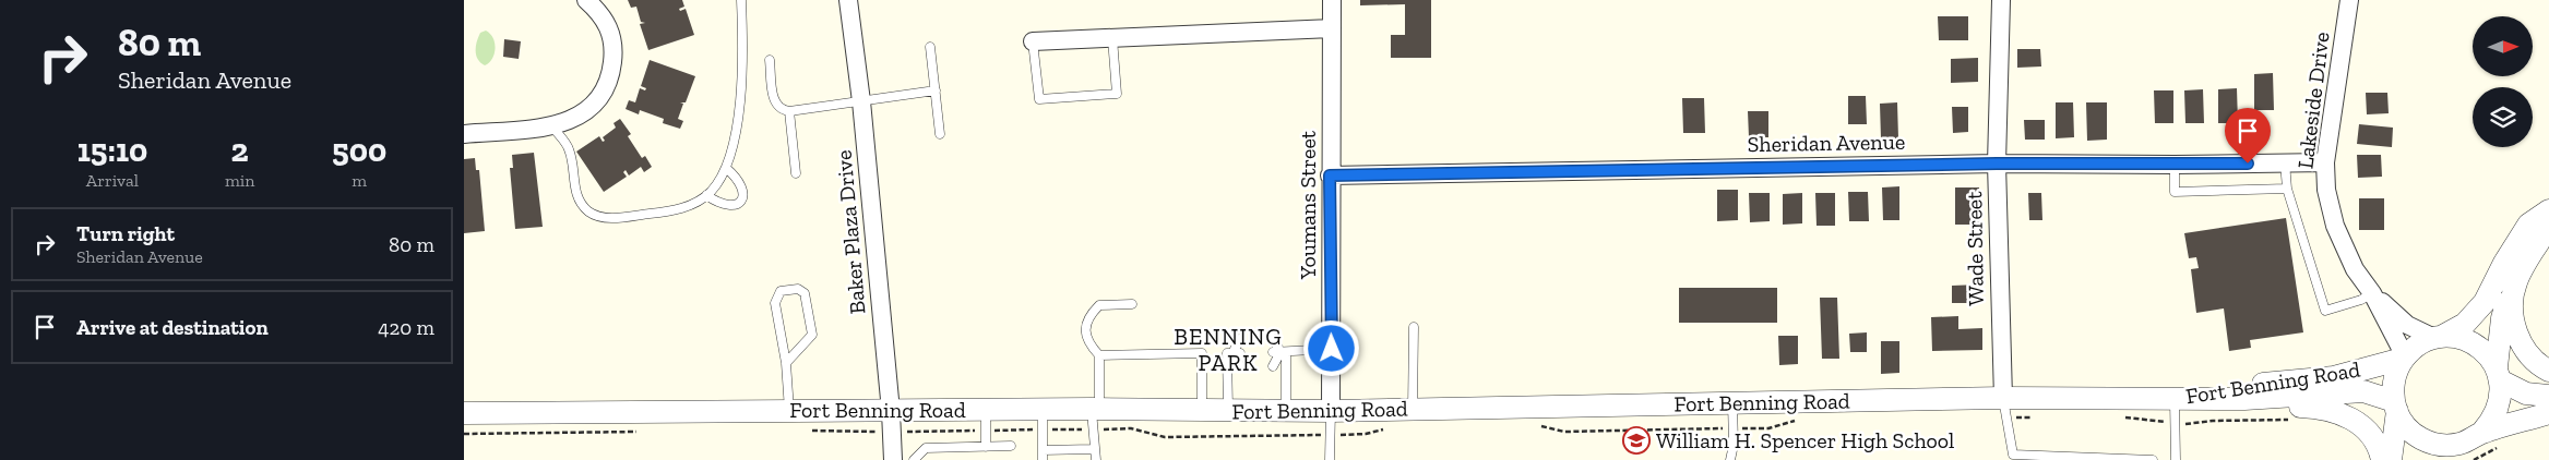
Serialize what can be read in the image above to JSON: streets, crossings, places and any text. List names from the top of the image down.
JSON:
{
  "streets": {
    "street": [
      "Lakeside Drive",
      "Sheridan Avenue",
      "Youmans Street",
      "Baker Plaza Drive",
      "Wade Street",
      "Fort Benning Road"
    ]
  },
  "crossings": [
    ["Lakeside Drive", "Sheridan Avenue"],
    ["Lakeside Drive", "Fort Benning Road"],
    ["Sheridan Avenue", "Youmans Street"],
    ["Sheridan Avenue", "Wade Street"],
    ["Youmans Street", "Fort Benning Road"],
    ["Baker Plaza Drive", "Fort Benning Road"],
    ["Wade Street", "Fort Benning Road"]
  ],
  "districts": ["BENNING PARK"],
  "places": {
    "school or university": ["William H. Spencer High School"]
  },
  "north": "right",
  "page": {
    "turn": ["80 m", "Sheridan Avenue"],
    "eta": [
      "15:10",
      "Arrival",
      "2",
      "min",
      "500",
      "m"
    ],
    "list": [
      {
        "name": "Turn right",
        "note": "Sheridan Avenue",
        "value": "80 m"
      },
      {
        "name": "Arrive at destination",
        "value": "420 m"
      }
    ]
  }
}
